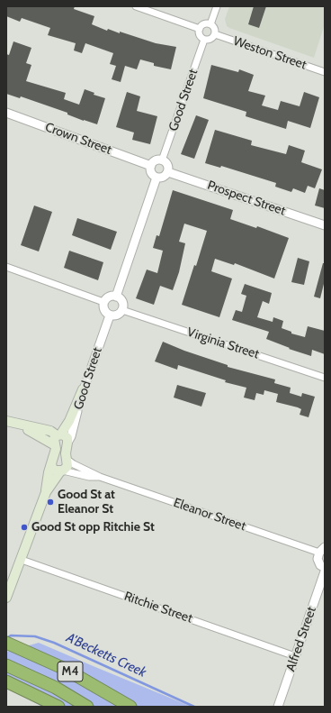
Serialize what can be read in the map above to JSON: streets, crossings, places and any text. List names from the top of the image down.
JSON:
{
  "streets": {
    "highway": ["M4"],
    "street": [
      "Weston Street",
      "Good Street",
      "Crown Street",
      "Prospect Street",
      "Virginia Street",
      "Eleanor Street",
      "Ritchie Street",
      "Alfred Street"
    ]
  },
  "crossings": [
    ["Weston Street", "Good Street"],
    ["Good Street", "Crown Street"],
    ["Good Street", "Prospect Street"],
    ["Good Street", "Virginia Street"],
    ["Crown Street", "Prospect Street"],
    ["Ritchie Street", "Alfred Street"]
  ],
  "water": ["A'Becketts Creek"],
  "places": ["Good St at Eleanor St", "Good St opp Ritchie St"]
}
